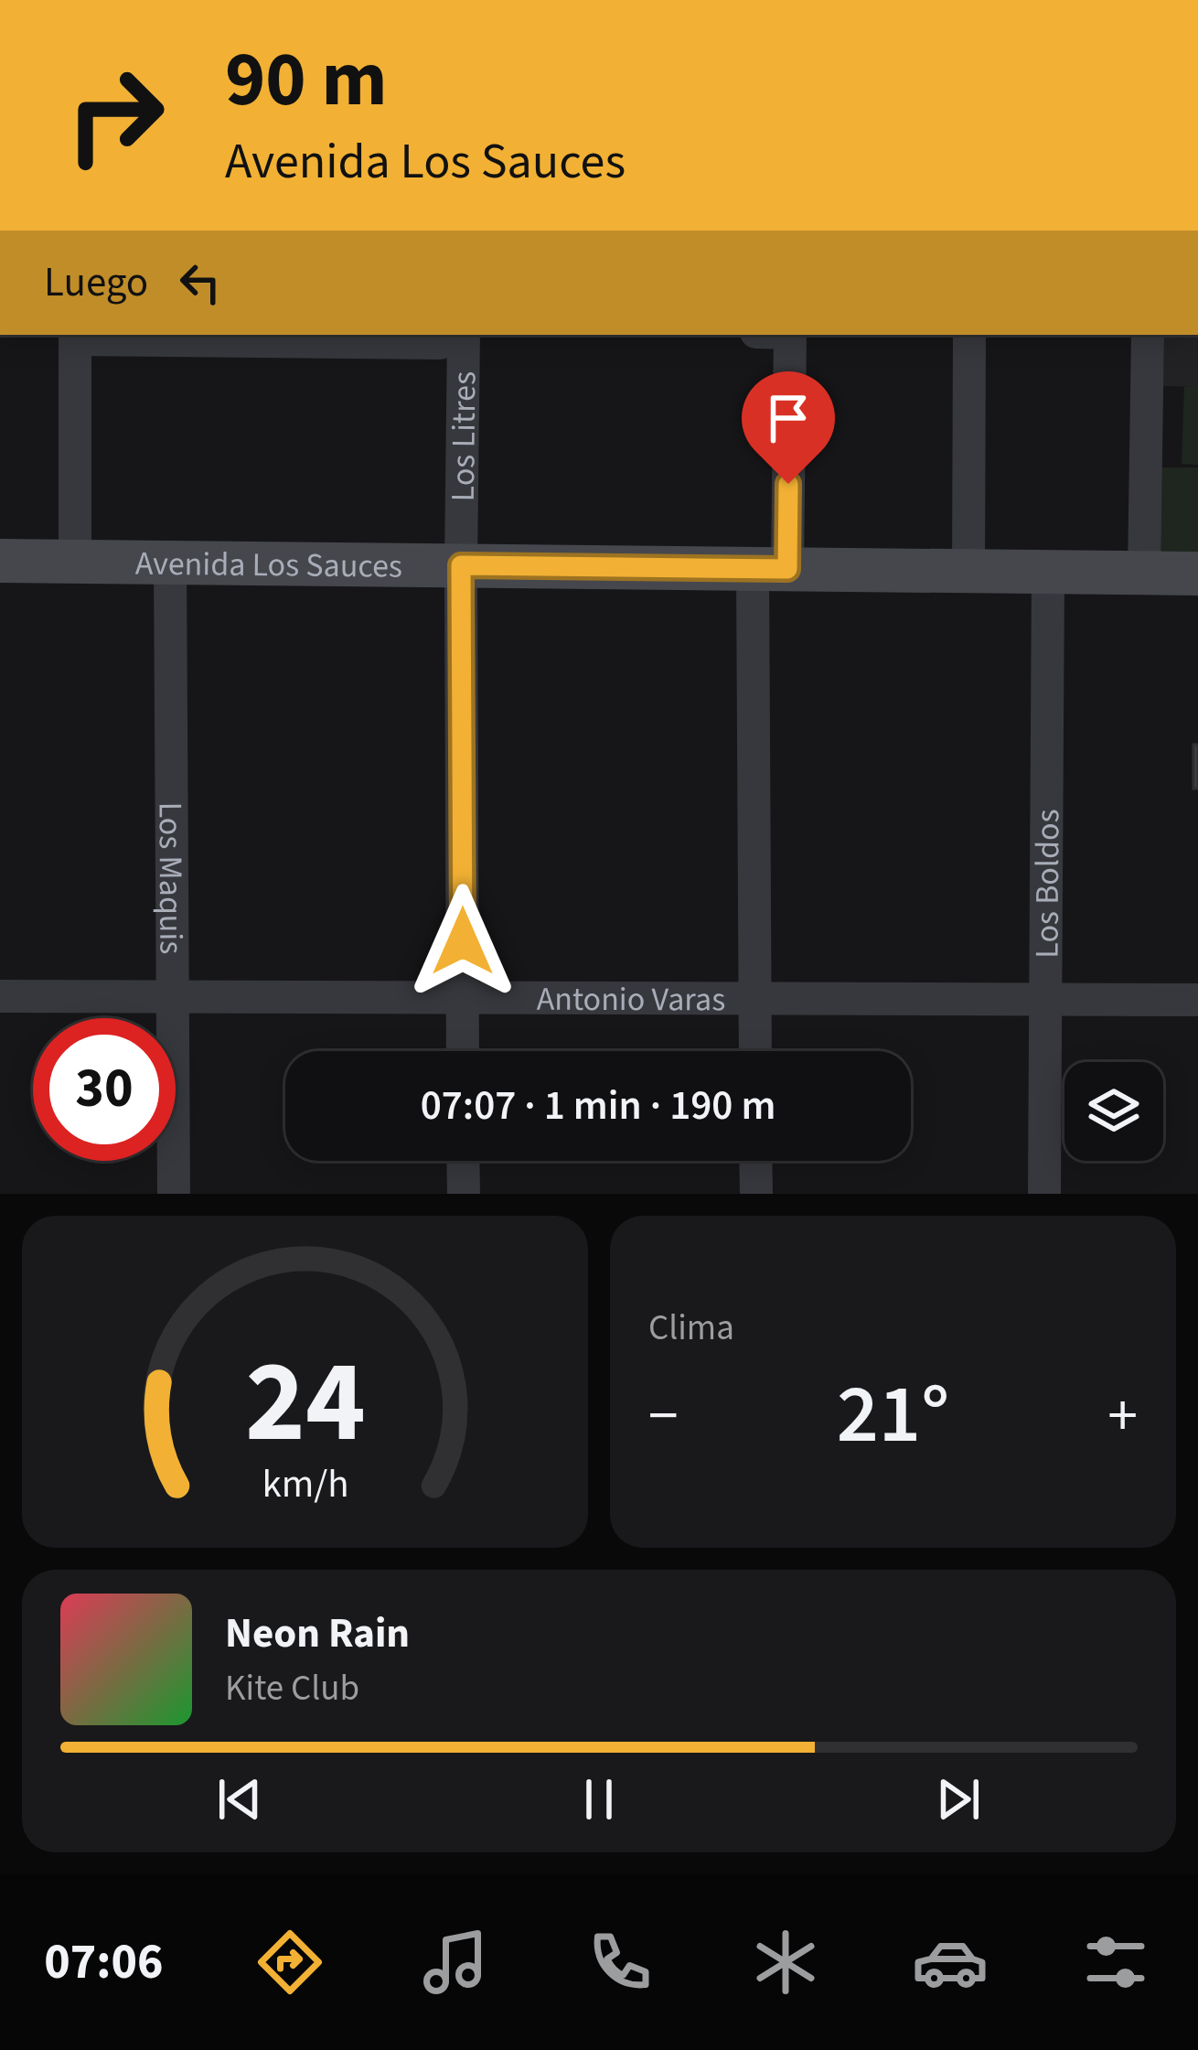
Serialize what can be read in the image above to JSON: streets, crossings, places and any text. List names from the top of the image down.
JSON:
{
  "streets": {
    "street": [
      "Los Litres",
      "Avenida Los Sauces",
      "Los Maquis",
      "Los Boldos",
      "Antonio Varas"
    ]
  },
  "crossings": [
    ["Los Litres", "Avenida Los Sauces"],
    ["Los Litres", "Antonio Varas"],
    ["Avenida Los Sauces", "Los Maquis"],
    ["Avenida Los Sauces", "Los Boldos"],
    ["Los Maquis", "Antonio Varas"],
    ["Los Boldos", "Antonio Varas"]
  ],
  "page": {
    "turn": ["90 m", "Avenida Los Sauces"],
    "then": "Luego",
    "limit": "30",
    "trip": "07:07 · 1 min · 190 m",
    "tile": "Clima",
    "heat": ["−", "21°", "+"],
    "song": ["Neon Rain", "Kite Club"],
    "tabs": "07:06",
    "gauge": ["24", "km/h"]
  }
}
